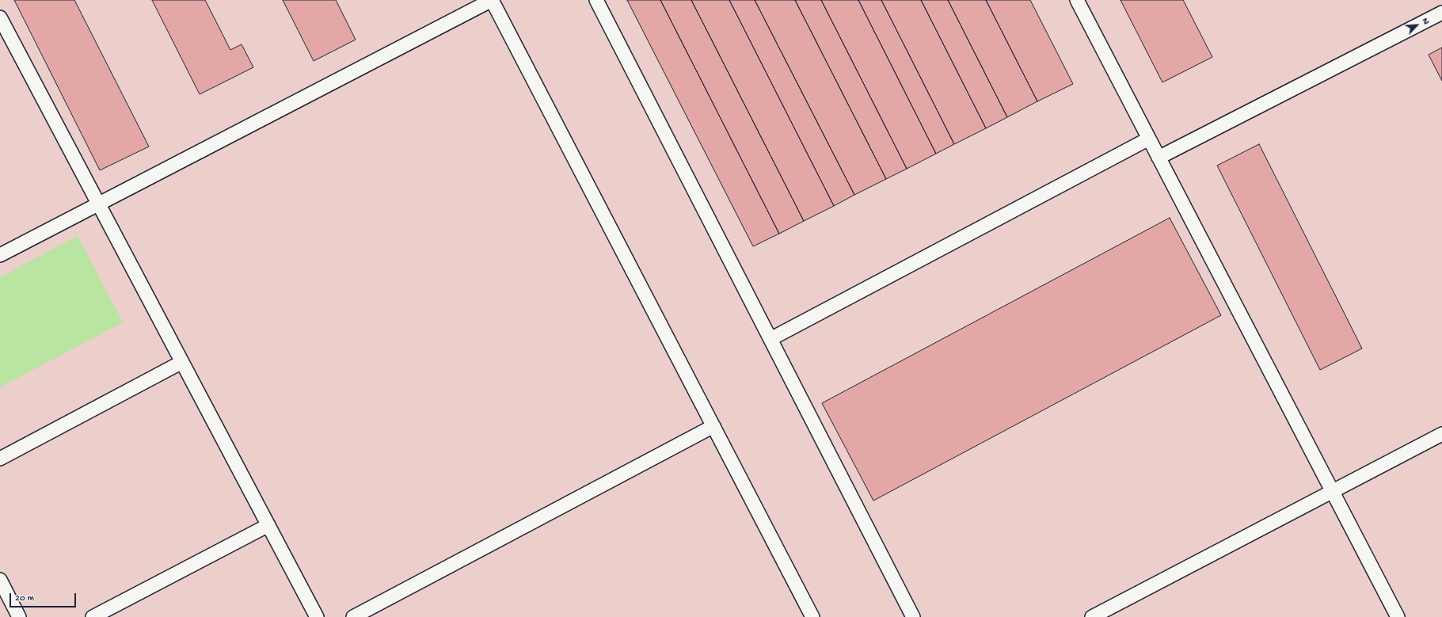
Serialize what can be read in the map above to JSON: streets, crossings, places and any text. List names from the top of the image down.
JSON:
{
  "scale_bar": "20 m",
  "north": "top right"
}
